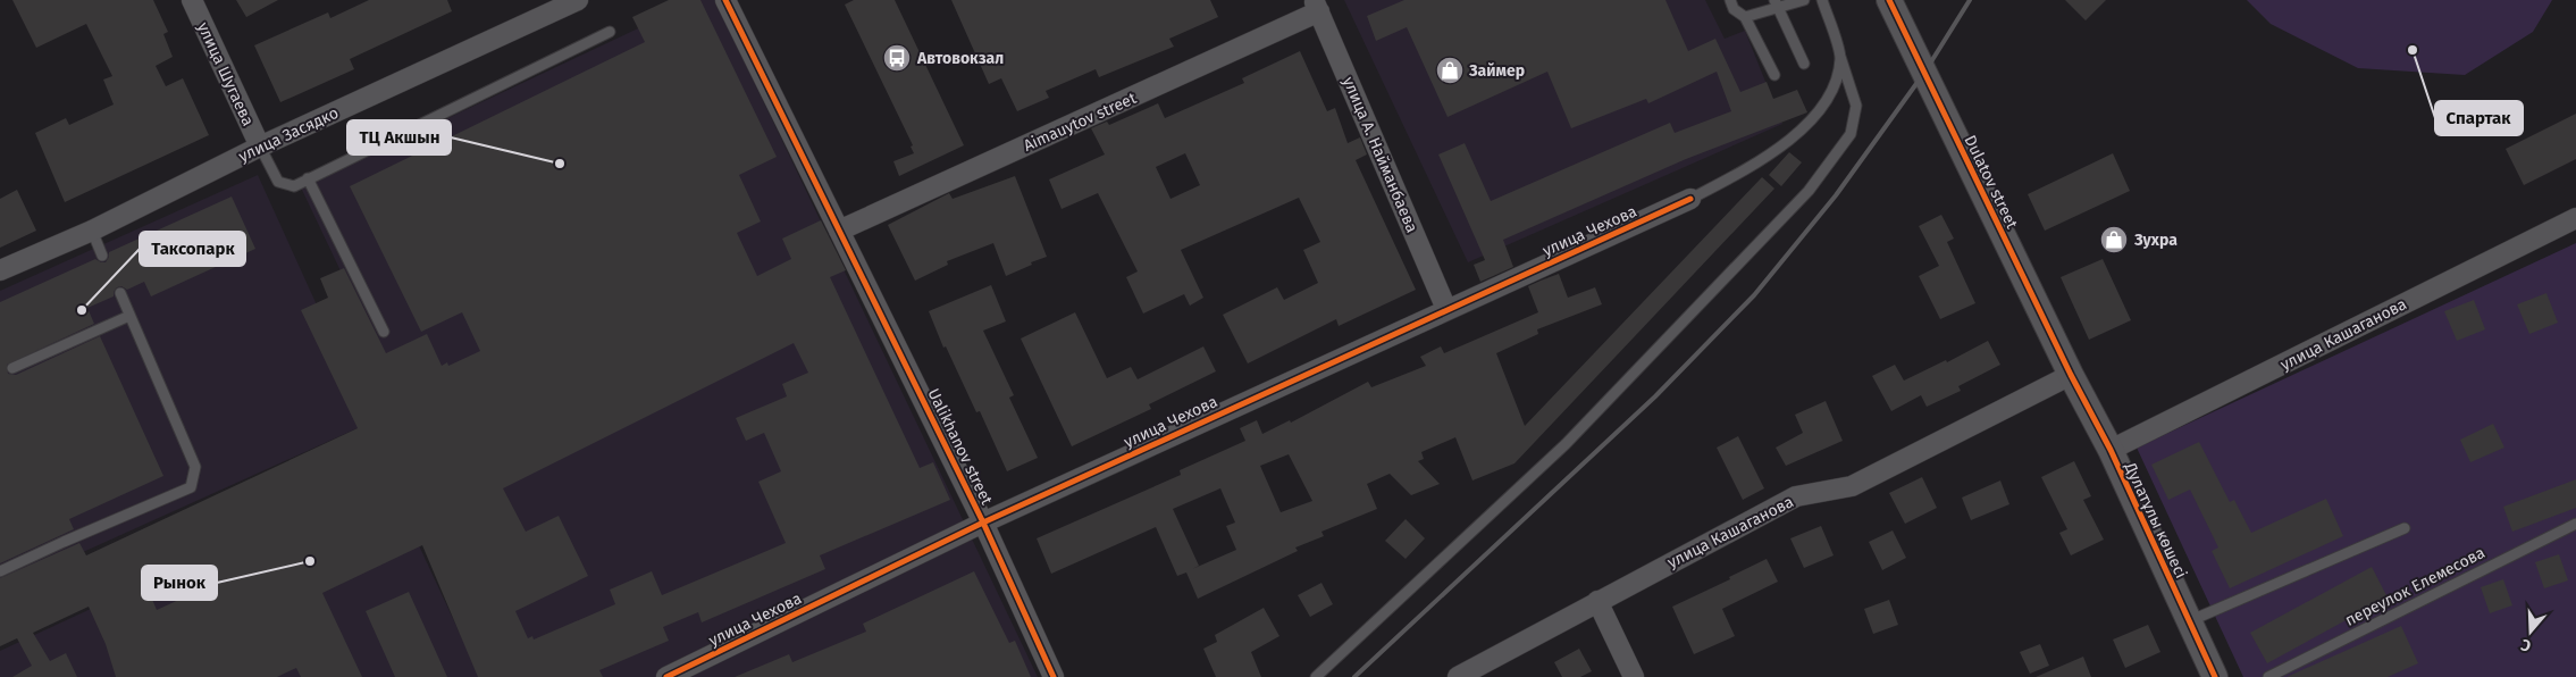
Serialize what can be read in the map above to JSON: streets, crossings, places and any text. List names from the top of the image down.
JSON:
{
  "streets": {
    "street": [
      "улица Шугаева",
      "Aimauytov street",
      "улица Засядко",
      "улица А. Найманбаева",
      "Dulatov street",
      "улица Чехова",
      "улица Кашаганова",
      "Ualikhanov street",
      "Дулатұлы көшесі"
    ],
    "lane": ["переулок Елемесова"]
  },
  "crossings": [
    ["улица Шугаева", "улица Засядко"],
    ["Aimauytov street", "улица А. Найманбаева"],
    ["Aimauytov street", "Ualikhanov street"],
    ["улица А. Найманбаева", "улица Чехова"],
    ["Dulatov street", "улица Кашаганова"],
    ["Dulatov street", "Дулатұлы көшесі"],
    ["улица Чехова", "Ualikhanov street"],
    ["улица Кашаганова", "Дулатұлы көшесі"]
  ],
  "places": {
    "other": [
      "Спартак",
      "ТЦ Акшын",
      "Таксопарк",
      "Рынок"
    ],
    "bus stop": ["Автовокзал"],
    "shop": ["Займер", "Зухра"]
  },
  "north": "bottom"
}
